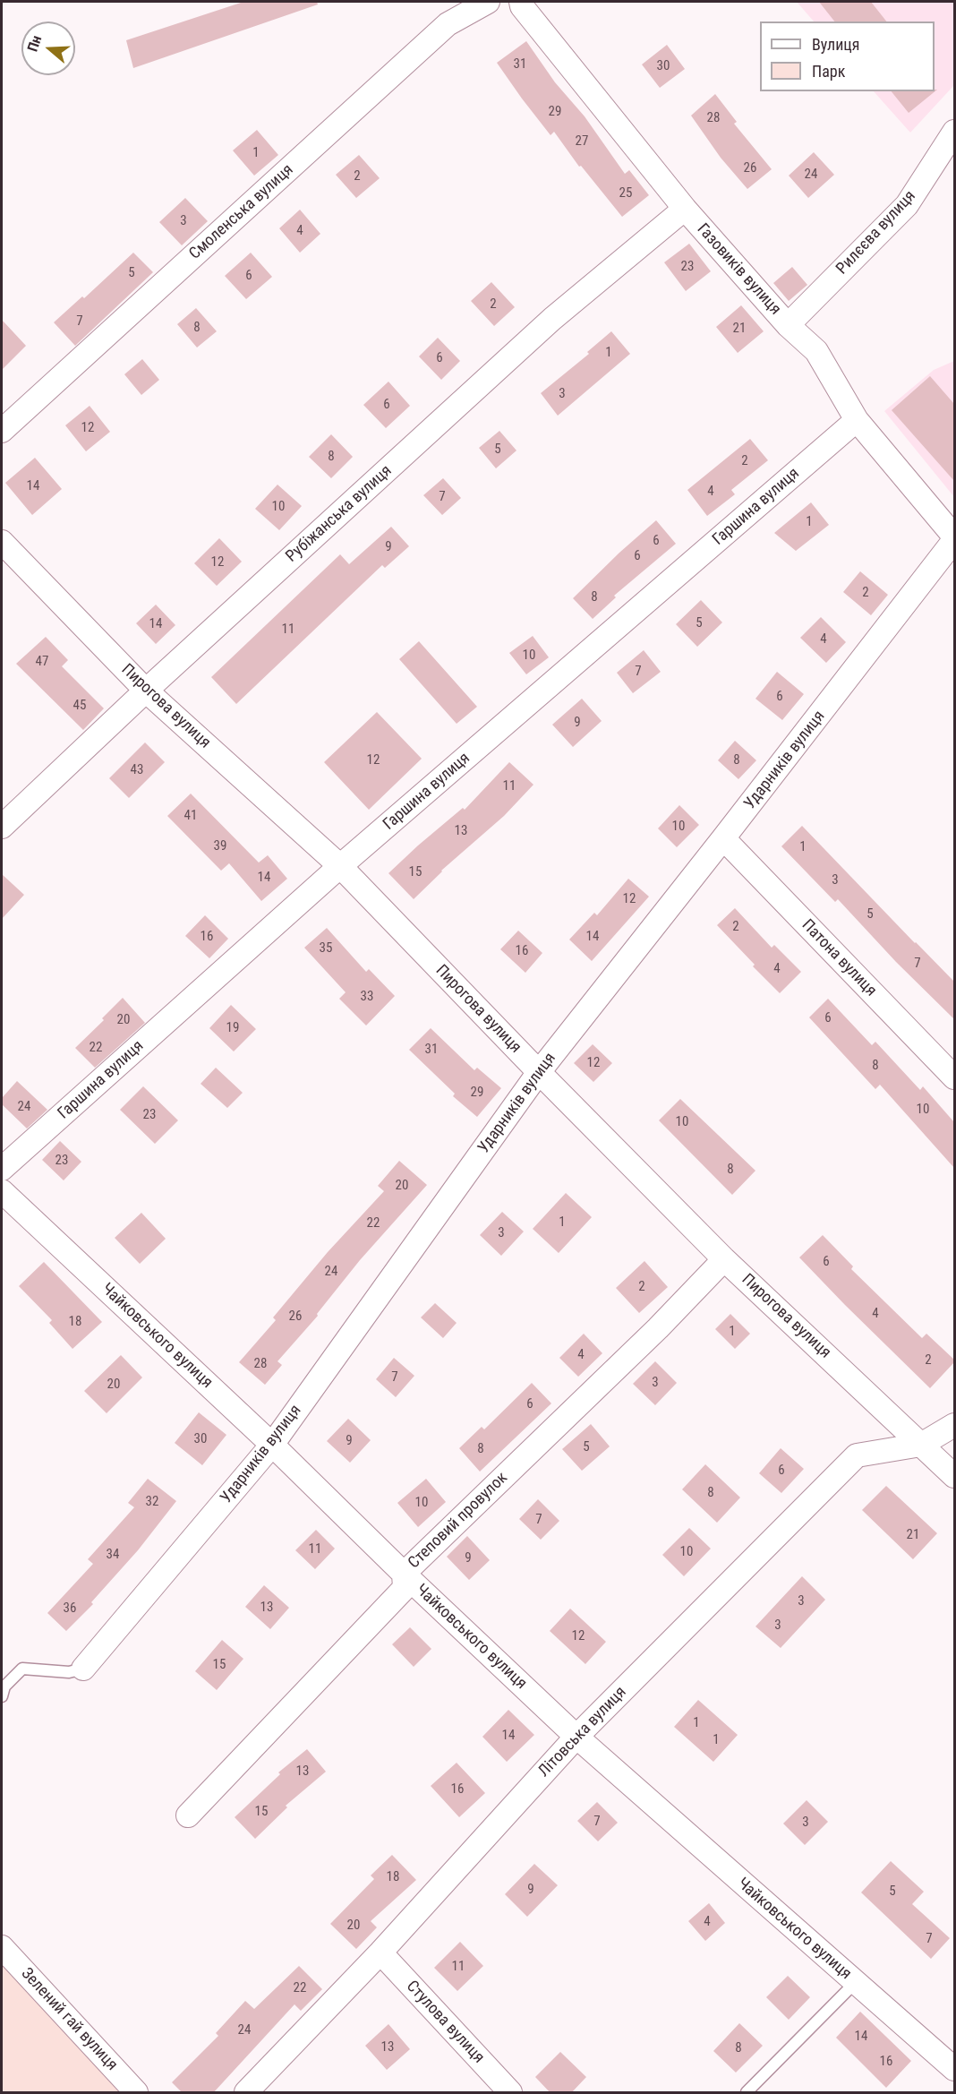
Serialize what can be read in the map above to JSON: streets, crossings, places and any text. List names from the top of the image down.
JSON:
{
  "streets": {
    "street": [
      "Смоленська вулиця",
      "Рилєєва вулиця",
      "Газовиків вулиця",
      "Гаршина вулиця",
      "Рубіжанська вулиця",
      "Пирогова вулиця",
      "Ударників вулиця",
      "Патона вулиця",
      "Чайковського вулиця",
      "Степовий провулок",
      "Літовська вулиця",
      "Зелений гай вулиця",
      "Стулова вулиця"
    ]
  },
  "crossings": [
    ["Рилєєва вулиця", "Газовиків вулиця"],
    ["Газовиків вулиця", "Гаршина вулиця"],
    ["Газовиків вулиця", "Рубіжанська вулиця"],
    ["Газовиків вулиця", "Ударників вулиця"],
    ["Гаршина вулиця", "Пирогова вулиця"],
    ["Рубіжанська вулиця", "Пирогова вулиця"],
    ["Пирогова вулиця", "Ударників вулиця"],
    ["Пирогова вулиця", "Степовий провулок"],
    ["Пирогова вулиця", "Літовська вулиця"],
    ["Ударників вулиця", "Патона вулиця"],
    ["Ударників вулиця", "Чайковського вулиця"],
    ["Чайковського вулиця", "Степовий провулок"],
    ["Чайковського вулиця", "Літовська вулиця"],
    ["Літовська вулиця", "Стулова вулиця"]
  ],
  "house_numbers": [
    "31",
    "30",
    "29",
    "28",
    "27",
    "1",
    "26",
    "24",
    "2",
    "25",
    "3",
    "4",
    "23",
    "5",
    "6",
    "2",
    "7",
    "8",
    "21",
    "1",
    "6",
    "3",
    "6",
    "12",
    "5",
    "8",
    "2",
    "14",
    "4",
    "7",
    "10",
    "1",
    "6",
    "9",
    "6",
    "12",
    "2",
    "8",
    "5",
    "14",
    "11",
    "4",
    "10",
    "47",
    "7",
    "6",
    "45",
    "9",
    "12",
    "8",
    "43",
    "11",
    "41",
    "10",
    "13",
    "39",
    "1",
    "15",
    "14",
    "3",
    "12",
    "5",
    "2",
    "16",
    "14",
    "35",
    "16",
    "7",
    "4",
    "33",
    "6",
    "20",
    "19",
    "22",
    "31",
    "12",
    "8",
    "29",
    "24",
    "10",
    "23",
    "10",
    "23",
    "8",
    "20",
    "1",
    "22",
    "3",
    "6",
    "24",
    "2",
    "4",
    "26",
    "18",
    "1",
    "4",
    "2",
    "28",
    "7",
    "3",
    "20",
    "6",
    "30",
    "9",
    "5",
    "8",
    "6",
    "8",
    "32",
    "10",
    "7",
    "21",
    "11",
    "10",
    "34",
    "9",
    "3",
    "13",
    "36",
    "3",
    "12",
    "15",
    "1",
    "14",
    "1",
    "13",
    "16",
    "15",
    "7",
    "3",
    "18",
    "9",
    "5",
    "4",
    "20",
    "7",
    "11",
    "22",
    "24",
    "14",
    "13",
    "8",
    "16"
  ],
  "legend": ["Вулиця", "Парк"],
  "north": "left"
}
